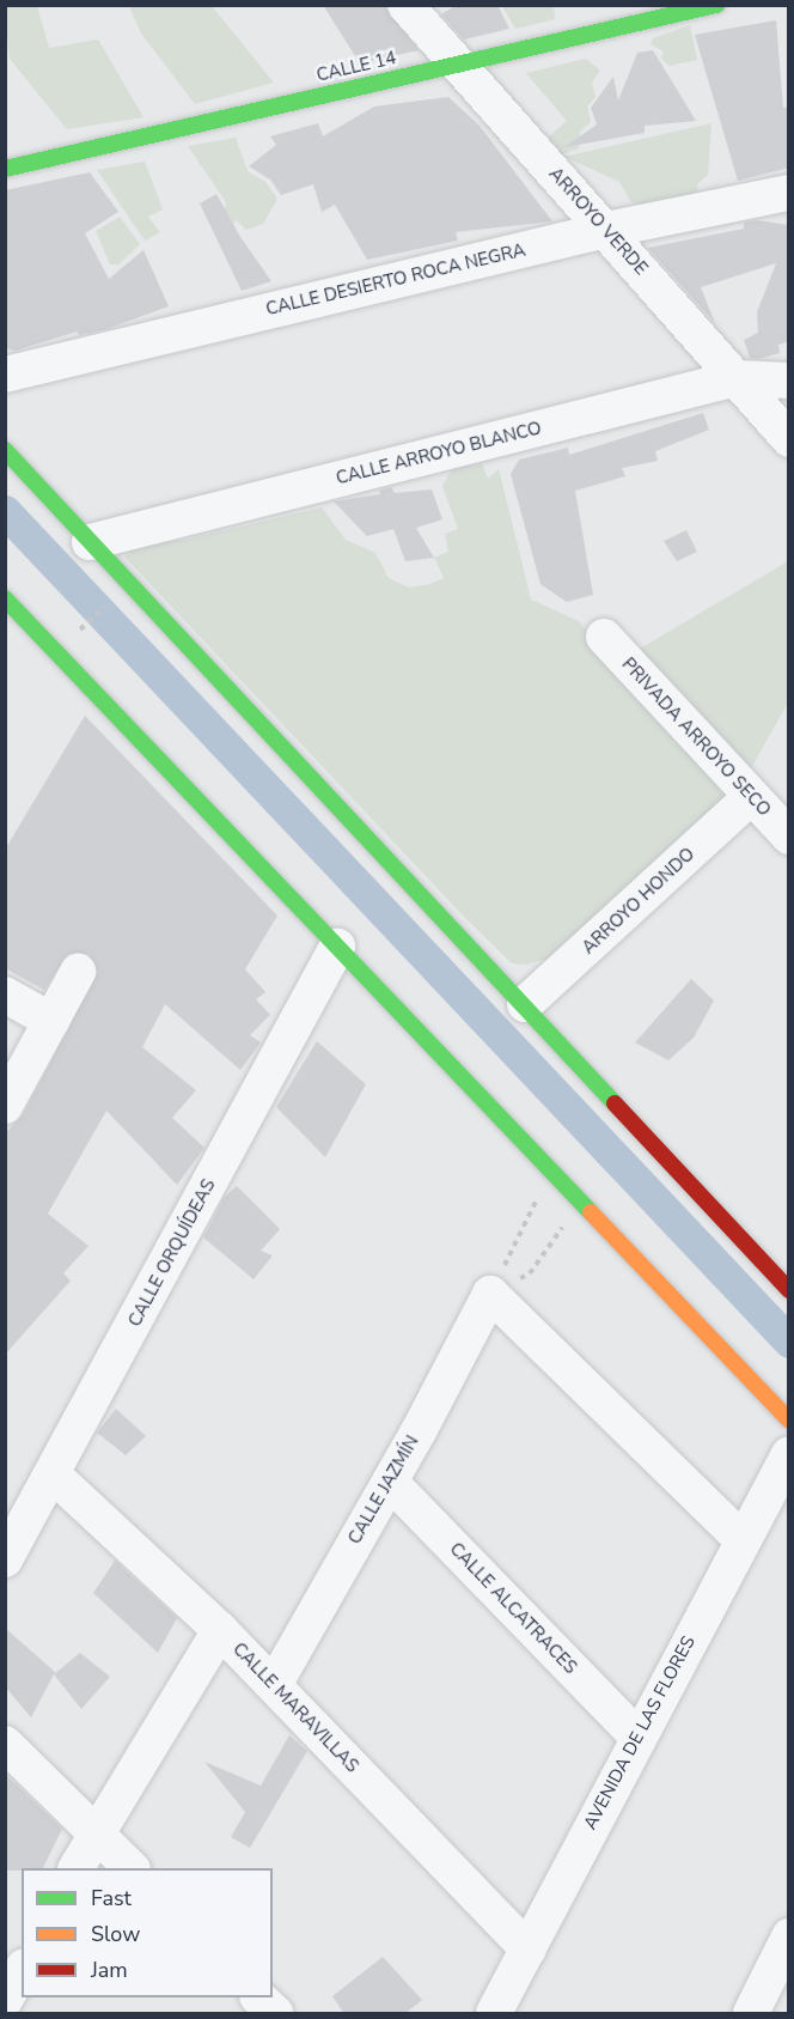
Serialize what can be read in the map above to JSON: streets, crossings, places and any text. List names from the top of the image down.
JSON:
{
  "streets": {
    "street": [
      "CALLE 14",
      "ARROYO VERDE",
      "CALLE DESIERTO ROCA NEGRA",
      "CALLE ARROYO BLANCO",
      "PRIVADA ARROYO SECO",
      "ARROYO HONDO",
      "CALLE ORQUÍDEAS",
      "CALLE JAZMÍN",
      "CALLE ALCATRACES",
      "CALLE MARAVILLAS",
      "AVENIDA DE LAS FLORES"
    ]
  },
  "crossings": [
    ["CALLE 14", "ARROYO VERDE"],
    ["ARROYO VERDE", "CALLE DESIERTO ROCA NEGRA"],
    ["ARROYO VERDE", "CALLE ARROYO BLANCO"],
    ["PRIVADA ARROYO SECO", "ARROYO HONDO"],
    ["CALLE ORQUÍDEAS", "CALLE MARAVILLAS"],
    ["CALLE JAZMÍN", "CALLE ALCATRACES"],
    ["CALLE JAZMÍN", "CALLE MARAVILLAS"],
    ["CALLE ALCATRACES", "AVENIDA DE LAS FLORES"],
    ["CALLE MARAVILLAS", "AVENIDA DE LAS FLORES"]
  ],
  "legend": ["Fast", "Slow", "Jam"]
}
